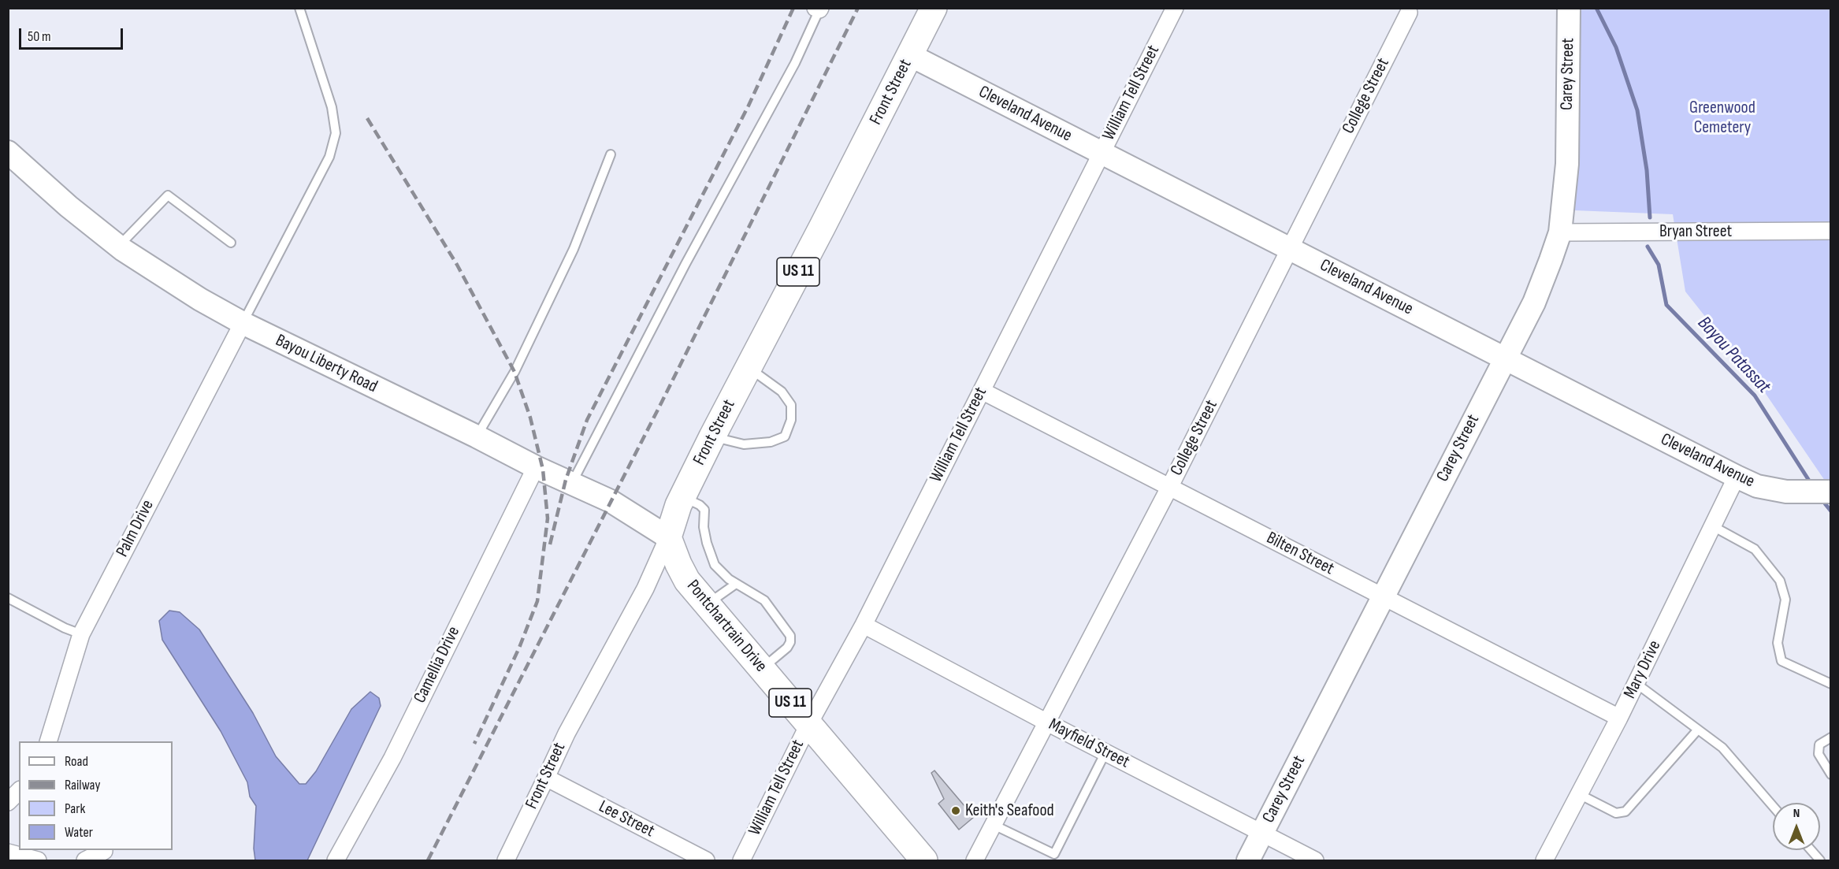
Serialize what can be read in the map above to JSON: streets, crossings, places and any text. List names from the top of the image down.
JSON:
{
  "streets": {
    "main road": ["Front Street", "US 11", "Pontchartrain Drive"],
    "street": [
      "Carey Street",
      "William Tell Street",
      "College Street",
      "Cleveland Avenue",
      "Bryan Street",
      "Bayou Liberty Road",
      "Palm Drive",
      "Bilten Street",
      "Camellia Drive",
      "Mary Drive",
      "Mayfield Street",
      "Lee Street"
    ]
  },
  "crossings": [
    ["Carey Street", "Cleveland Avenue"],
    ["Carey Street", "Bryan Street"],
    ["Carey Street", "Bilten Street"],
    ["Carey Street", "Mayfield Street"],
    ["Front Street", "Cleveland Avenue"],
    ["Front Street", "Bayou Liberty Road"],
    ["Front Street", "Pontchartrain Drive"],
    ["Front Street", "Lee Street"],
    ["William Tell Street", "Cleveland Avenue"],
    ["William Tell Street", "Bilten Street"],
    ["William Tell Street", "Pontchartrain Drive"],
    ["William Tell Street", "Mayfield Street"],
    ["College Street", "Cleveland Avenue"],
    ["College Street", "Bilten Street"],
    ["College Street", "Mayfield Street"],
    ["Cleveland Avenue", "Mary Drive"],
    ["Bayou Liberty Road", "Palm Drive"],
    ["Bayou Liberty Road", "Pontchartrain Drive"],
    ["Bayou Liberty Road", "Camellia Drive"],
    ["Bilten Street", "Mary Drive"]
  ],
  "water": ["Bayou Patassat"],
  "parks": ["Greenwood Cemetery"],
  "places": ["Keith's Seafood"],
  "legend": [
    "Road",
    "Railway",
    "Park",
    "Water"
  ],
  "scale_bar": "50 m",
  "north": "top"
}
